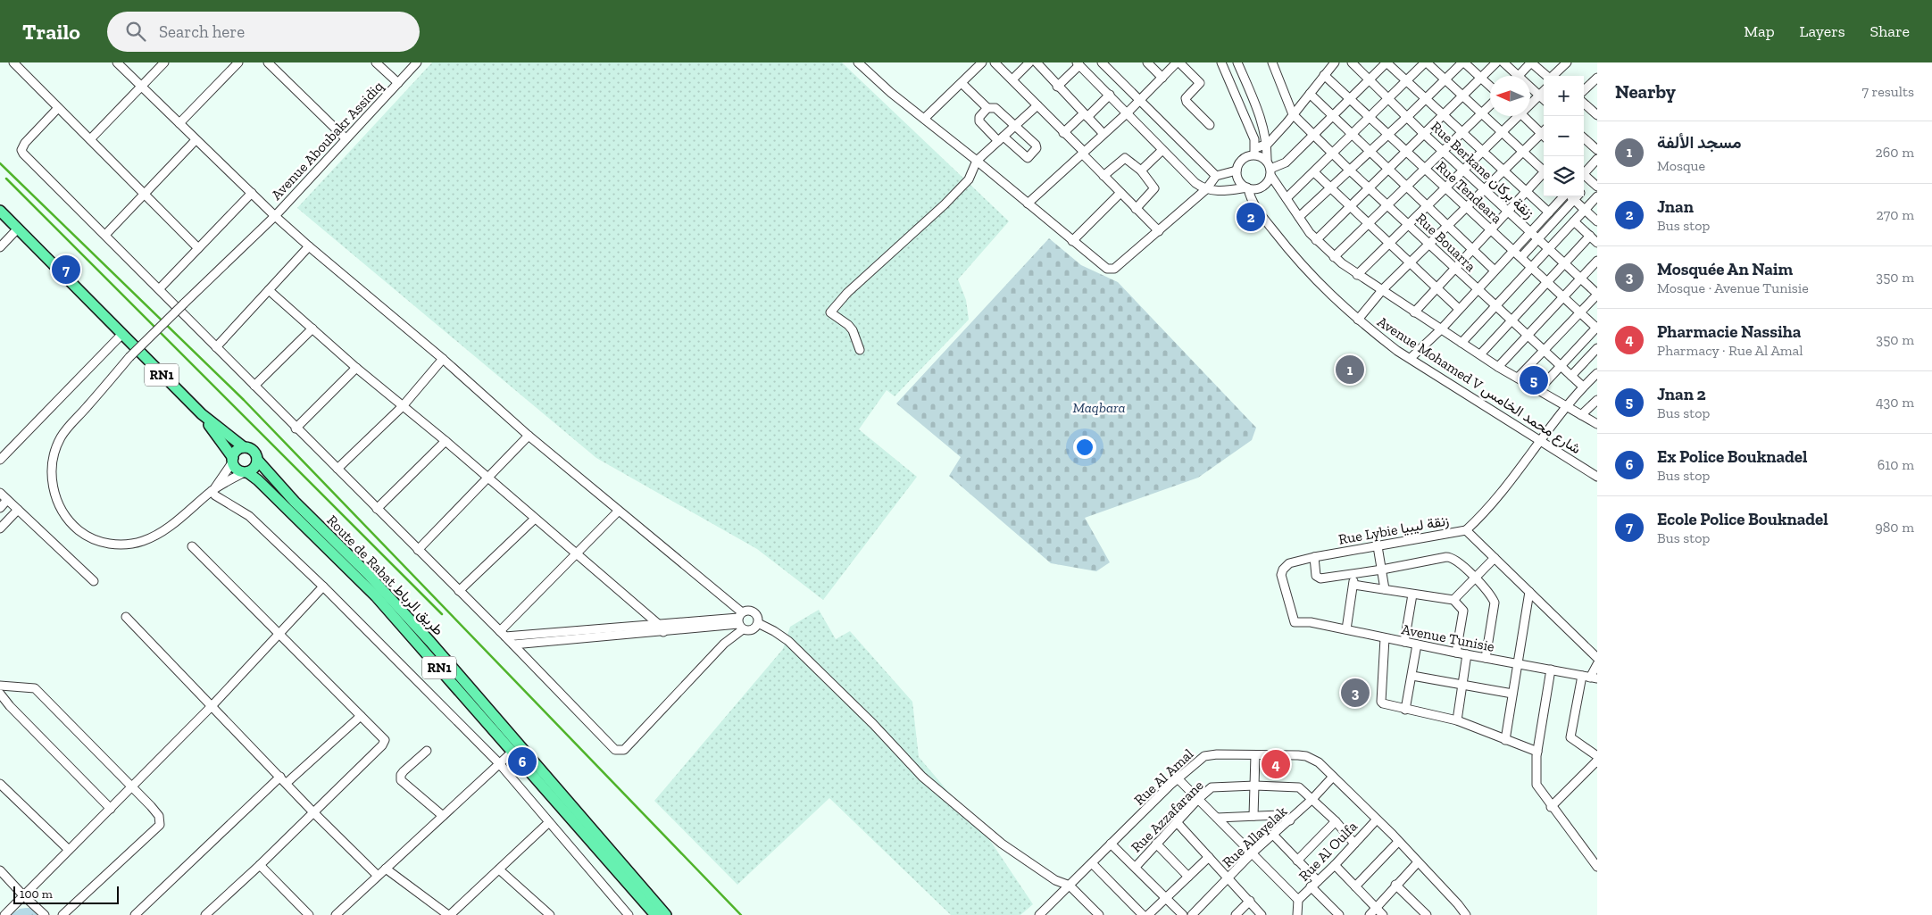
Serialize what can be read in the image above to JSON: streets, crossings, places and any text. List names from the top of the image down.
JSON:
{
  "streets": {
    "main road": ["RN1", "Route de Rabat طريق الرباط"],
    "street": [
      "Avenue Aboubakr Assidiq",
      "Rue Berkane زنقة بركان",
      "Rue Tendeara",
      "Rue Bouarra",
      "Avenue Mohamed V شارع محمد الخامس",
      "Rue Lybie زنقة ليبيا",
      "Avenue Tunisie",
      "Rue Al Amal",
      "Rue Azzafarane",
      "Rue Allayelak",
      "Rue Al Oulfa"
    ]
  },
  "crossings": [
    ["RN1", "Route de Rabat طريق الرباط"],
    ["Rue Lybie زنقة ليبيا", "Avenue Tunisie"],
    ["Rue Al Amal", "Rue Allayelak"],
    ["Rue Al Amal", "Rue Al Oulfa"],
    ["Rue Azzafarane", "Rue Allayelak"],
    ["Rue Azzafarane", "Rue Al Oulfa"]
  ],
  "parks": ["Maqbara"],
  "scale_bar": "100 m",
  "north": "left",
  "page": {
    "header": "Trailo",
    "search": "Search here",
    "nav": ["Map", "Layers", "Share"],
    "heading": ["Nearby", "7 results"],
    "map_buttons": ["+", "−"],
    "list": [
      {
        "mark": "1",
        "name": "مسجد الألفة",
        "note": "Mosque",
        "value": "260 m"
      },
      {
        "mark": "2",
        "name": "Jnan",
        "note": "Bus stop",
        "value": "270 m"
      },
      {
        "mark": "3",
        "name": "Mosquée An Naim",
        "note": "Mosque · Avenue Tunisie",
        "value": "350 m"
      },
      {
        "mark": "4",
        "name": "Pharmacie Nassiha",
        "note": "Pharmacy · Rue Al Amal",
        "value": "350 m"
      },
      {
        "mark": "5",
        "name": "Jnan 2",
        "note": "Bus stop",
        "value": "430 m"
      },
      {
        "mark": "6",
        "name": "Ex Police Bouknadel",
        "note": "Bus stop",
        "value": "610 m"
      },
      {
        "mark": "7",
        "name": "Ecole Police Bouknadel",
        "note": "Bus stop",
        "value": "980 m"
      }
    ],
    "pins": [
      "2",
      "7",
      "1",
      "5",
      "3",
      "6",
      "4"
    ],
    "scale": "100 m"
  }
}
